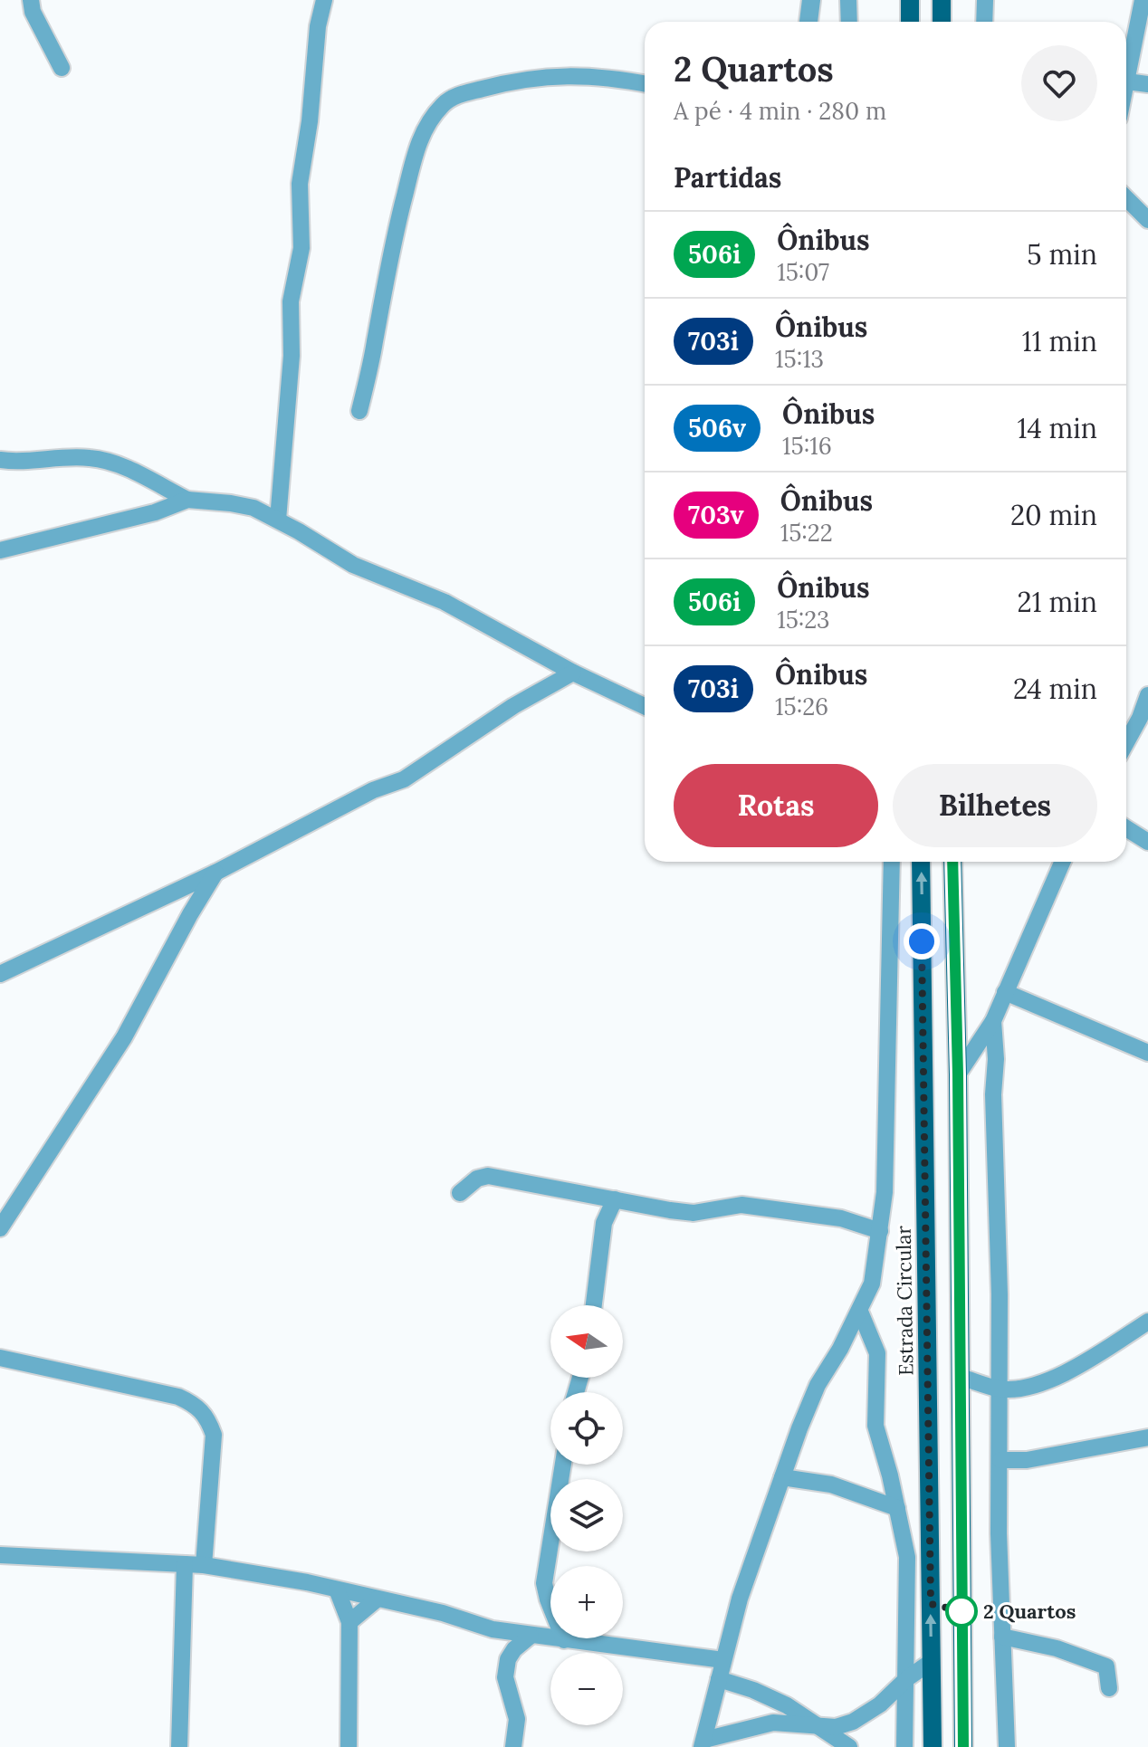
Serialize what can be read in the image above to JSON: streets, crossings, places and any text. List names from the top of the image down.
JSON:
{
  "streets": {
    "main road": ["Estrada Circular"]
  },
  "places": ["2 Quartos"],
  "lines": ["bus line 506i"],
  "north": "left",
  "page": {
    "heading": [
      ["2 Quartos", "A pé · 4 min · 280 m"],
      "Partidas"
    ],
    "list": [
      {
        "mark": "506i",
        "name": "Ônibus",
        "note": "15:07",
        "value": "5 min"
      },
      {
        "mark": "703i",
        "name": "Ônibus",
        "note": "15:13",
        "value": "11 min"
      },
      {
        "mark": "506v",
        "name": "Ônibus",
        "note": "15:16",
        "value": "14 min"
      },
      {
        "mark": "703v",
        "name": "Ônibus",
        "note": "15:22",
        "value": "20 min"
      },
      {
        "mark": "506i",
        "name": "Ônibus",
        "note": "15:23",
        "value": "21 min"
      },
      {
        "mark": "703i",
        "name": "Ônibus",
        "note": "15:26",
        "value": "24 min"
      }
    ],
    "buttons": ["Rotas", "Bilhetes"],
    "map_buttons": ["+", "−"]
  }
}
